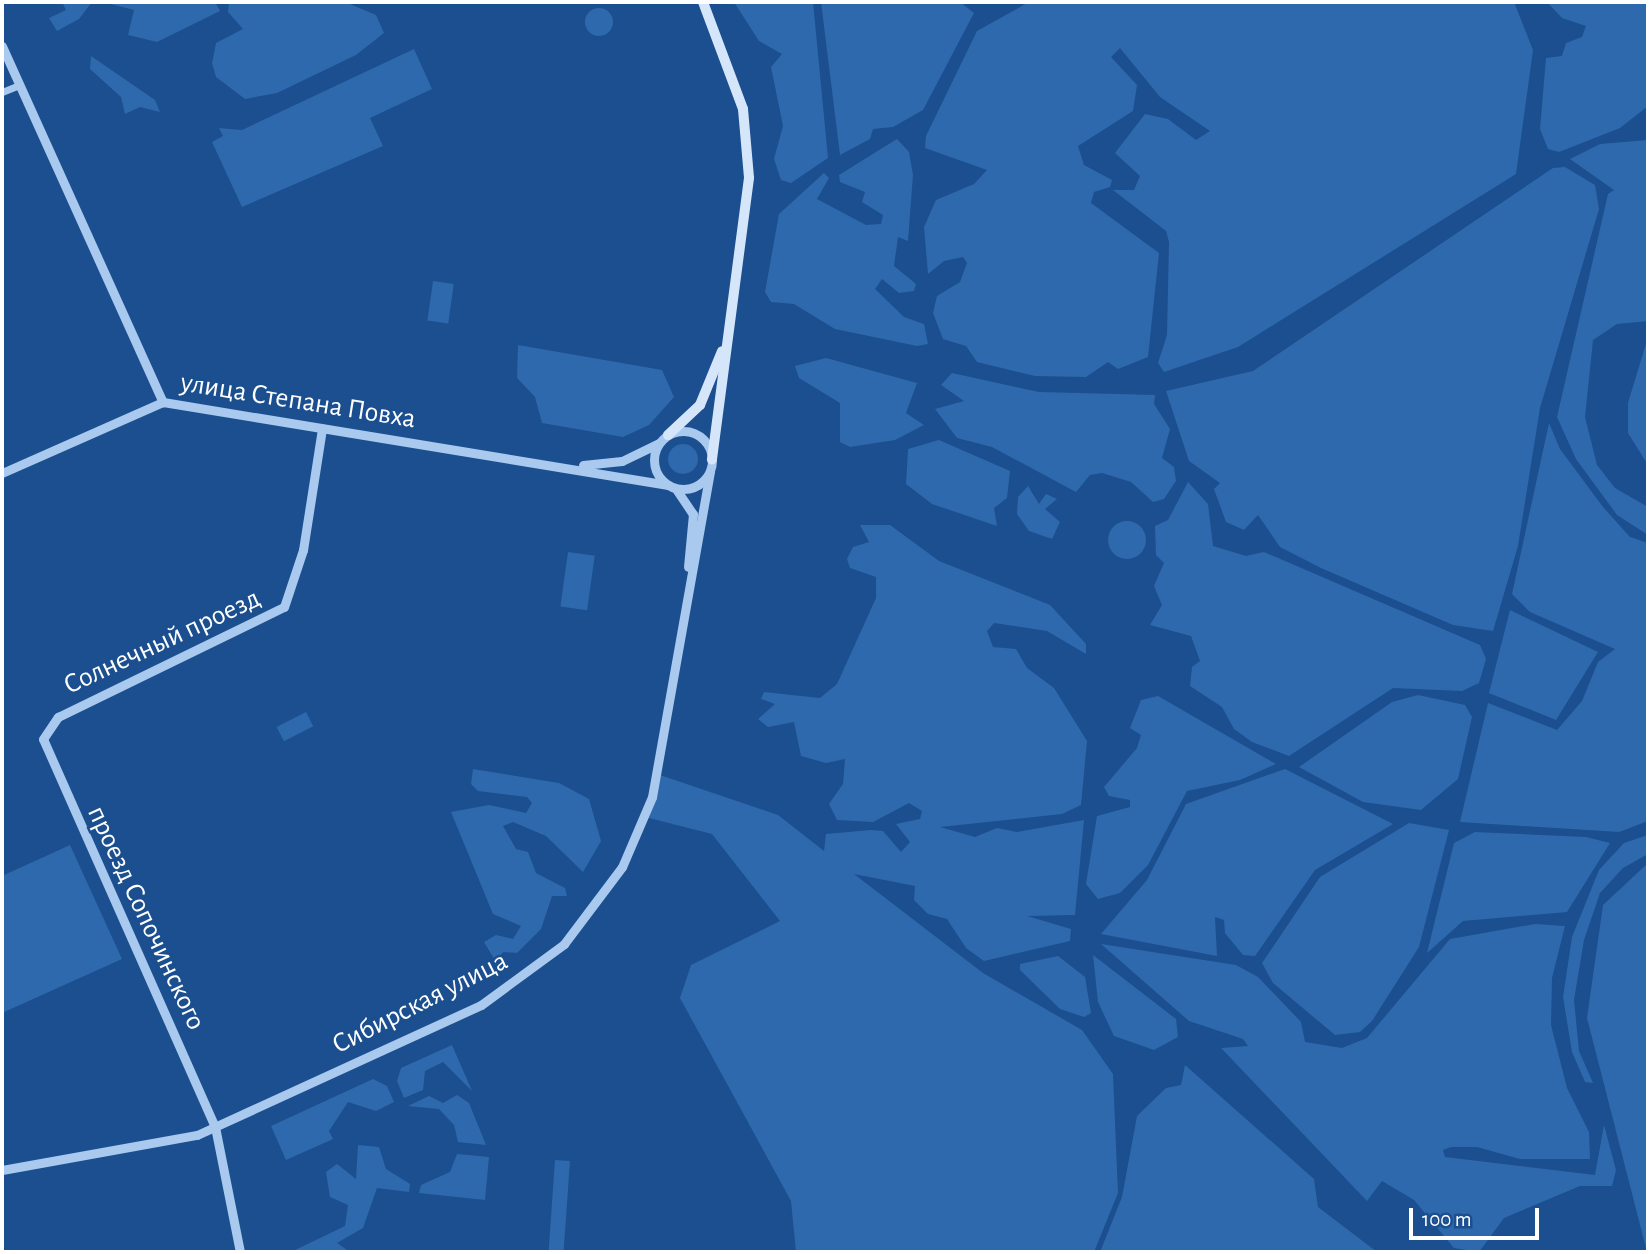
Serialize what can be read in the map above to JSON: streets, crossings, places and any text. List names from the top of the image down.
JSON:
{
  "streets": {
    "street": [
      "улица Степана Повха",
      "Солнечный проезд",
      "проезд Сопочинского",
      "Сибирская улица"
    ]
  },
  "crossings": [
    ["улица Степана Повха", "Солнечный проезд"],
    ["улица Степана Повха", "Сибирская улица"],
    ["Солнечный проезд", "проезд Сопочинского"],
    ["проезд Сопочинского", "Сибирская улица"]
  ],
  "scale_bar": "100 m"
}
